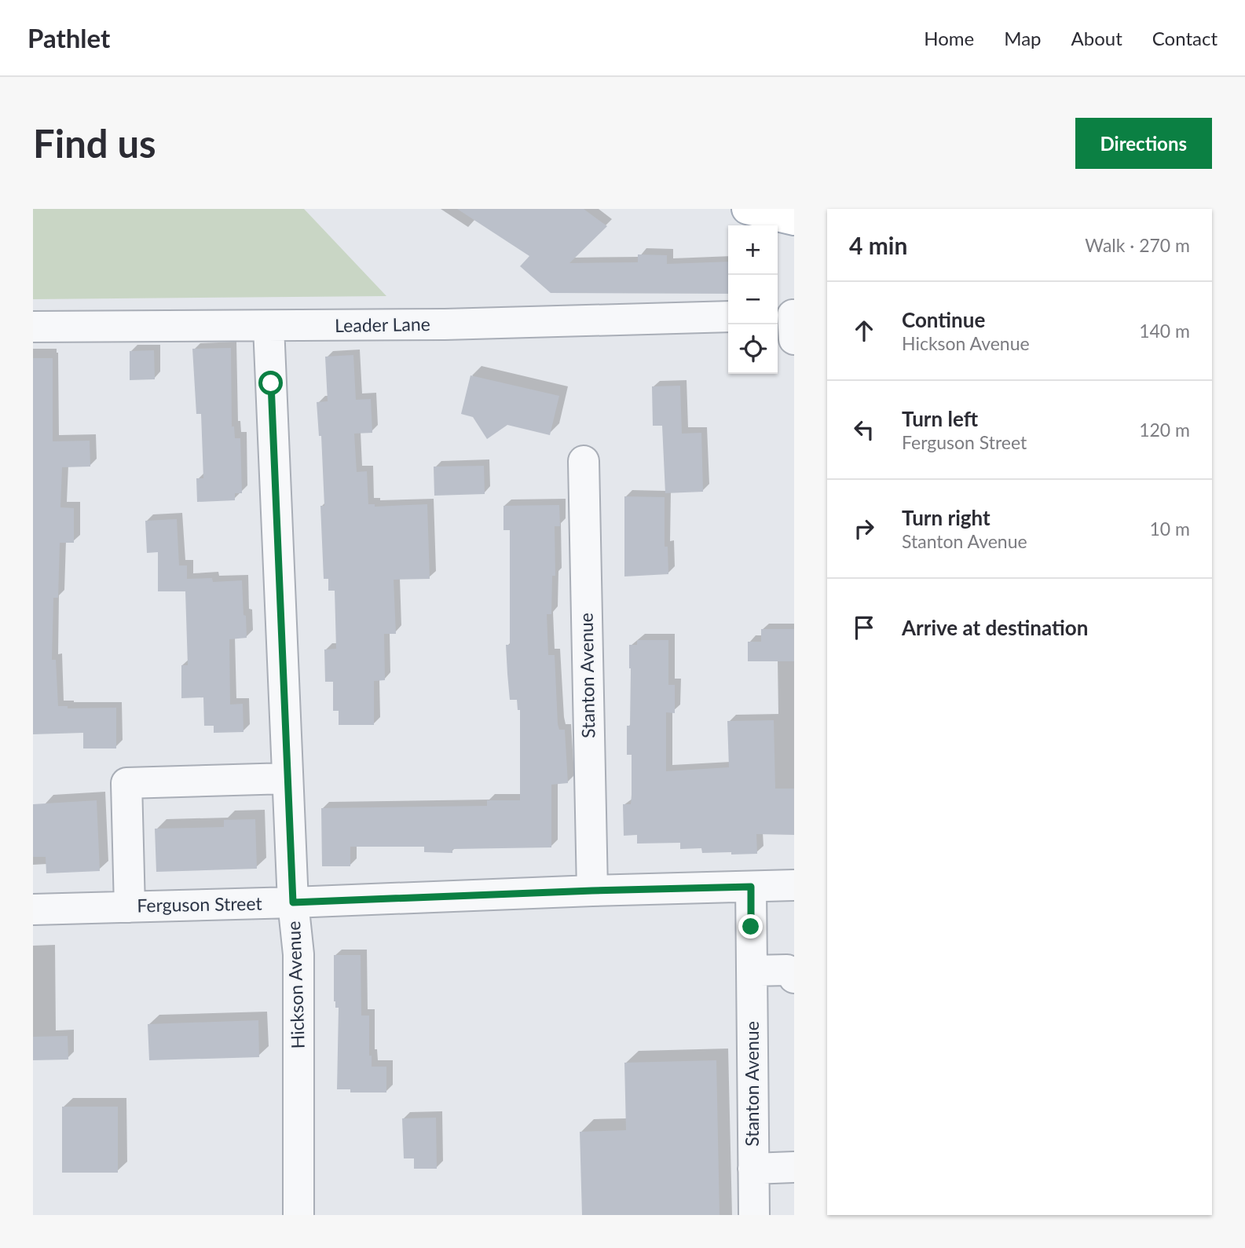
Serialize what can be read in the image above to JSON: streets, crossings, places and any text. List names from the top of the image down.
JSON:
{
  "streets": {
    "street": [
      "Leader Lane",
      "Stanton Avenue",
      "Ferguson Street",
      "Hickson Avenue"
    ]
  },
  "crossings": [
    ["Leader Lane", "Hickson Avenue"],
    ["Stanton Avenue", "Ferguson Street"],
    ["Ferguson Street", "Hickson Avenue"]
  ],
  "page": {
    "header": "Pathlet",
    "nav": [
      "Home",
      "Map",
      "About",
      "Contact"
    ],
    "buttons": "Directions",
    "title": "Find us",
    "heading": ["4 min", "Walk · 270 m"],
    "map_buttons": ["+", "−"],
    "list": [
      ["Continue", "Hickson Avenue", "140 m"],
      ["Turn left", "Ferguson Street", "120 m"],
      ["Turn right", "Stanton Avenue", "10 m"],
      "Arrive at destination"
    ]
  }
}
